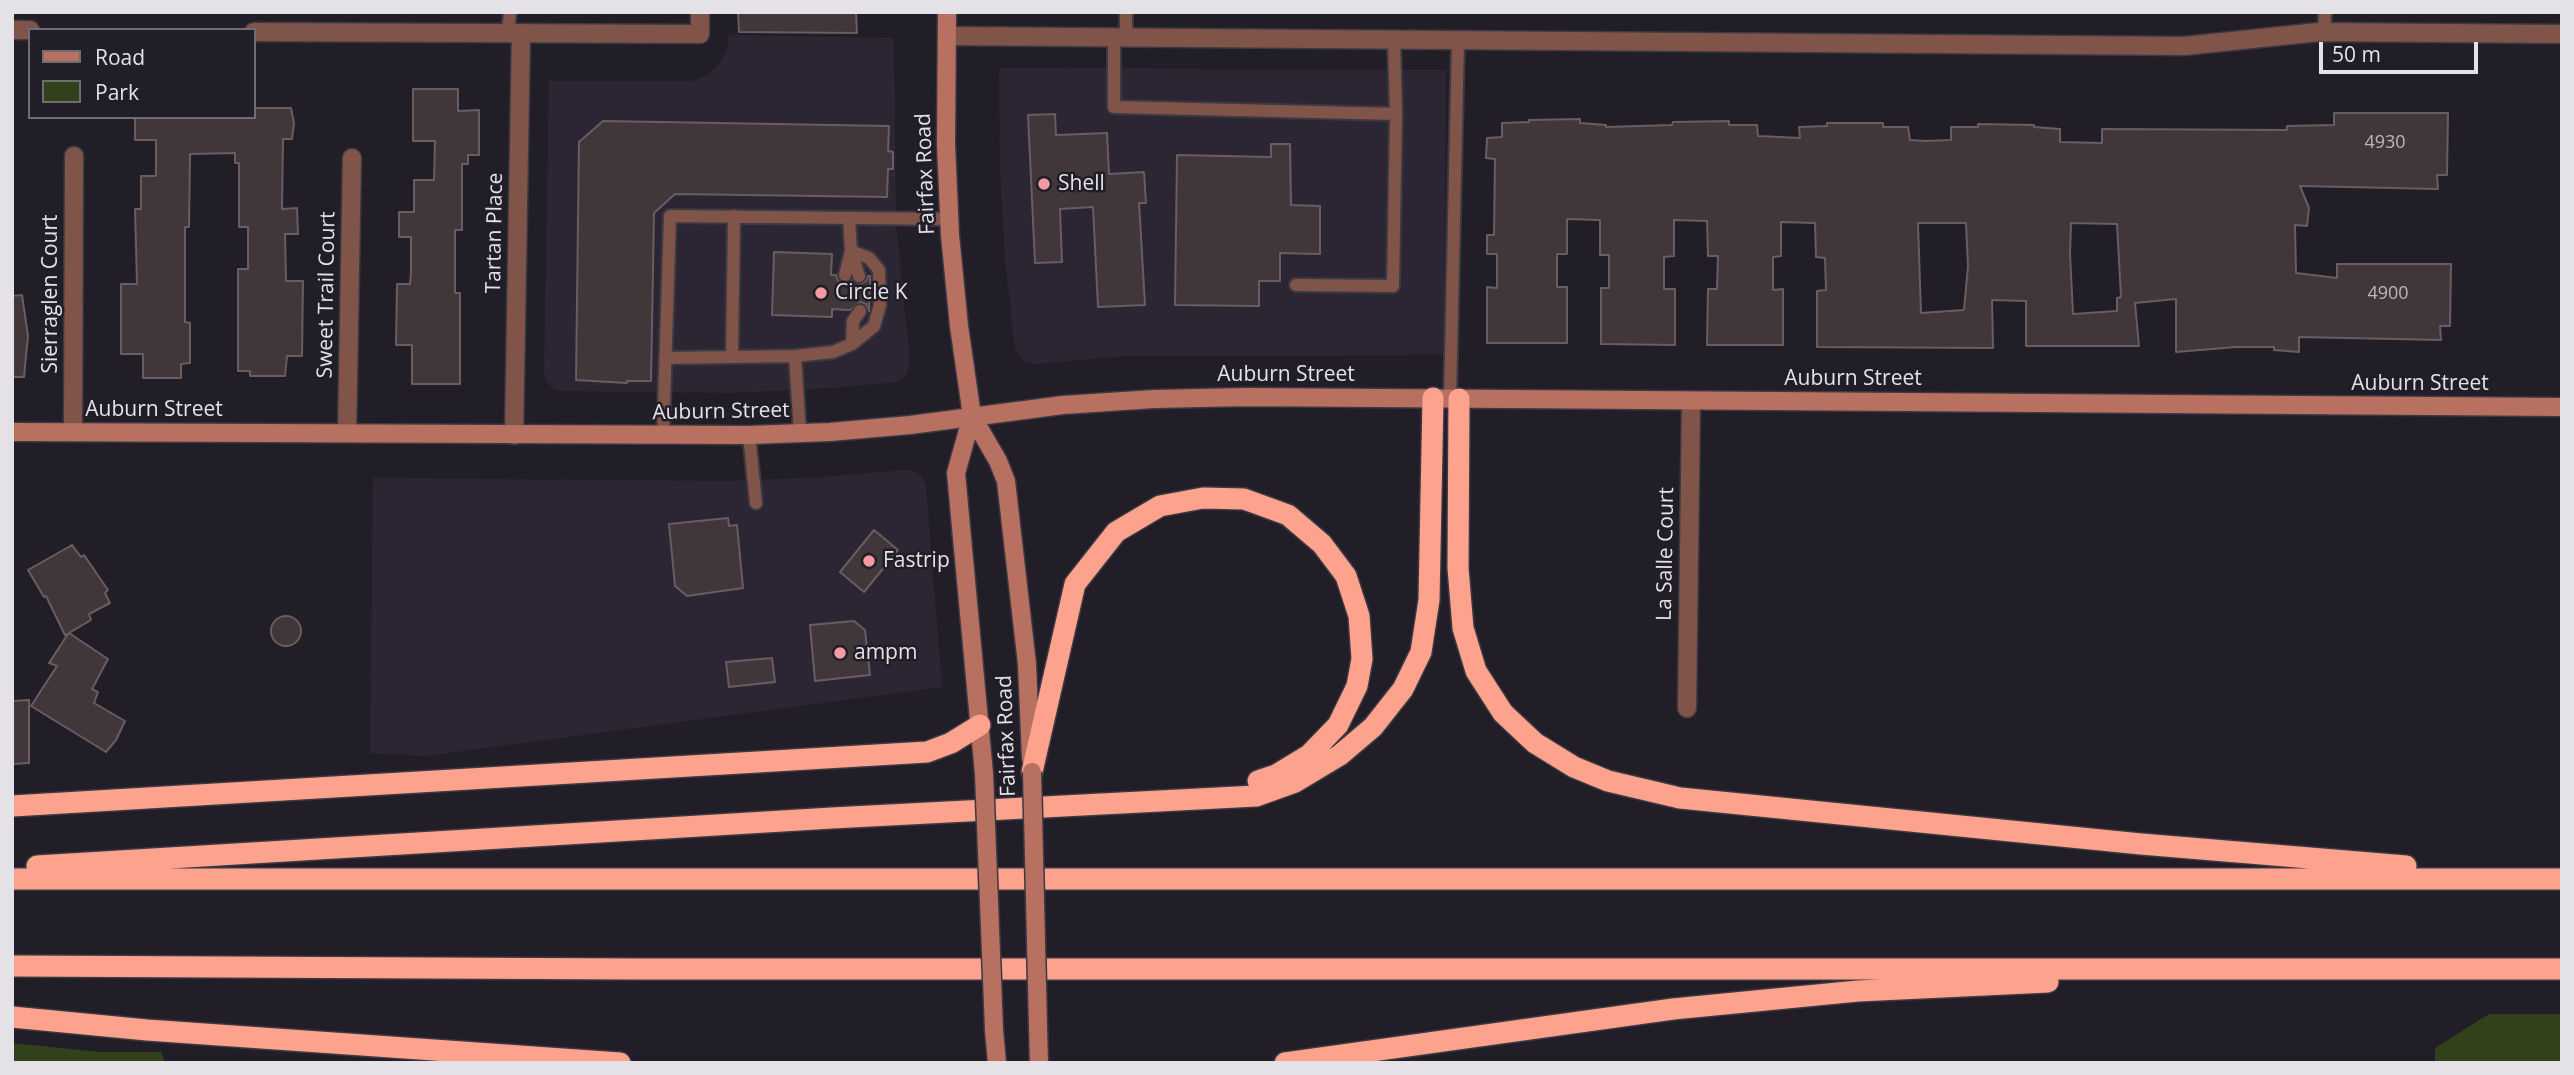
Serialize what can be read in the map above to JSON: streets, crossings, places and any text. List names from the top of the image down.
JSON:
{
  "streets": {
    "main road": ["Fairfax Road", "Auburn Street"],
    "street": [
      "Tartan Place",
      "Sierraglen Court",
      "Sweet Trail Court",
      "La Salle Court"
    ]
  },
  "crossings": [
    ["Fairfax Road", "Auburn Street"],
    ["Tartan Place", "Auburn Street"],
    ["Sierraglen Court", "Auburn Street"],
    ["Sweet Trail Court", "Auburn Street"],
    ["Auburn Street", "La Salle Court"]
  ],
  "places": [
    "Shell",
    "Circle K",
    "Fastrip",
    "ampm"
  ],
  "house_numbers": ["4930", "4900"],
  "legend": ["Road", "Park"],
  "scale_bar": "50 m"
}
